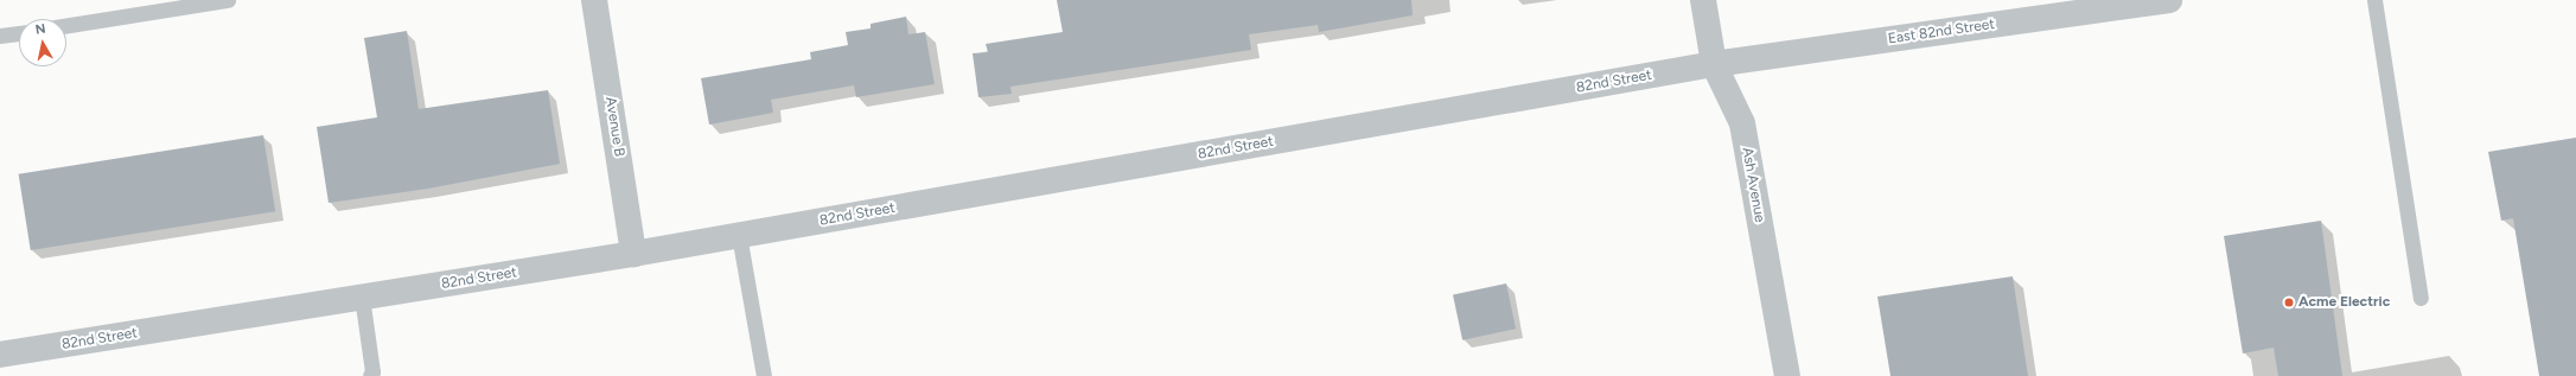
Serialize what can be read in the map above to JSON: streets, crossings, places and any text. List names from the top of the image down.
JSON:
{
  "streets": {
    "street": [
      "East 82nd Street",
      "82nd Street",
      "Avenue B",
      "Ash Avenue"
    ]
  },
  "crossings": [
    ["East 82nd Street", "82nd Street"],
    ["East 82nd Street", "Ash Avenue"],
    ["82nd Street", "Avenue B"],
    ["82nd Street", "Ash Avenue"]
  ],
  "places": ["Acme Electric"],
  "north": "top"
}
